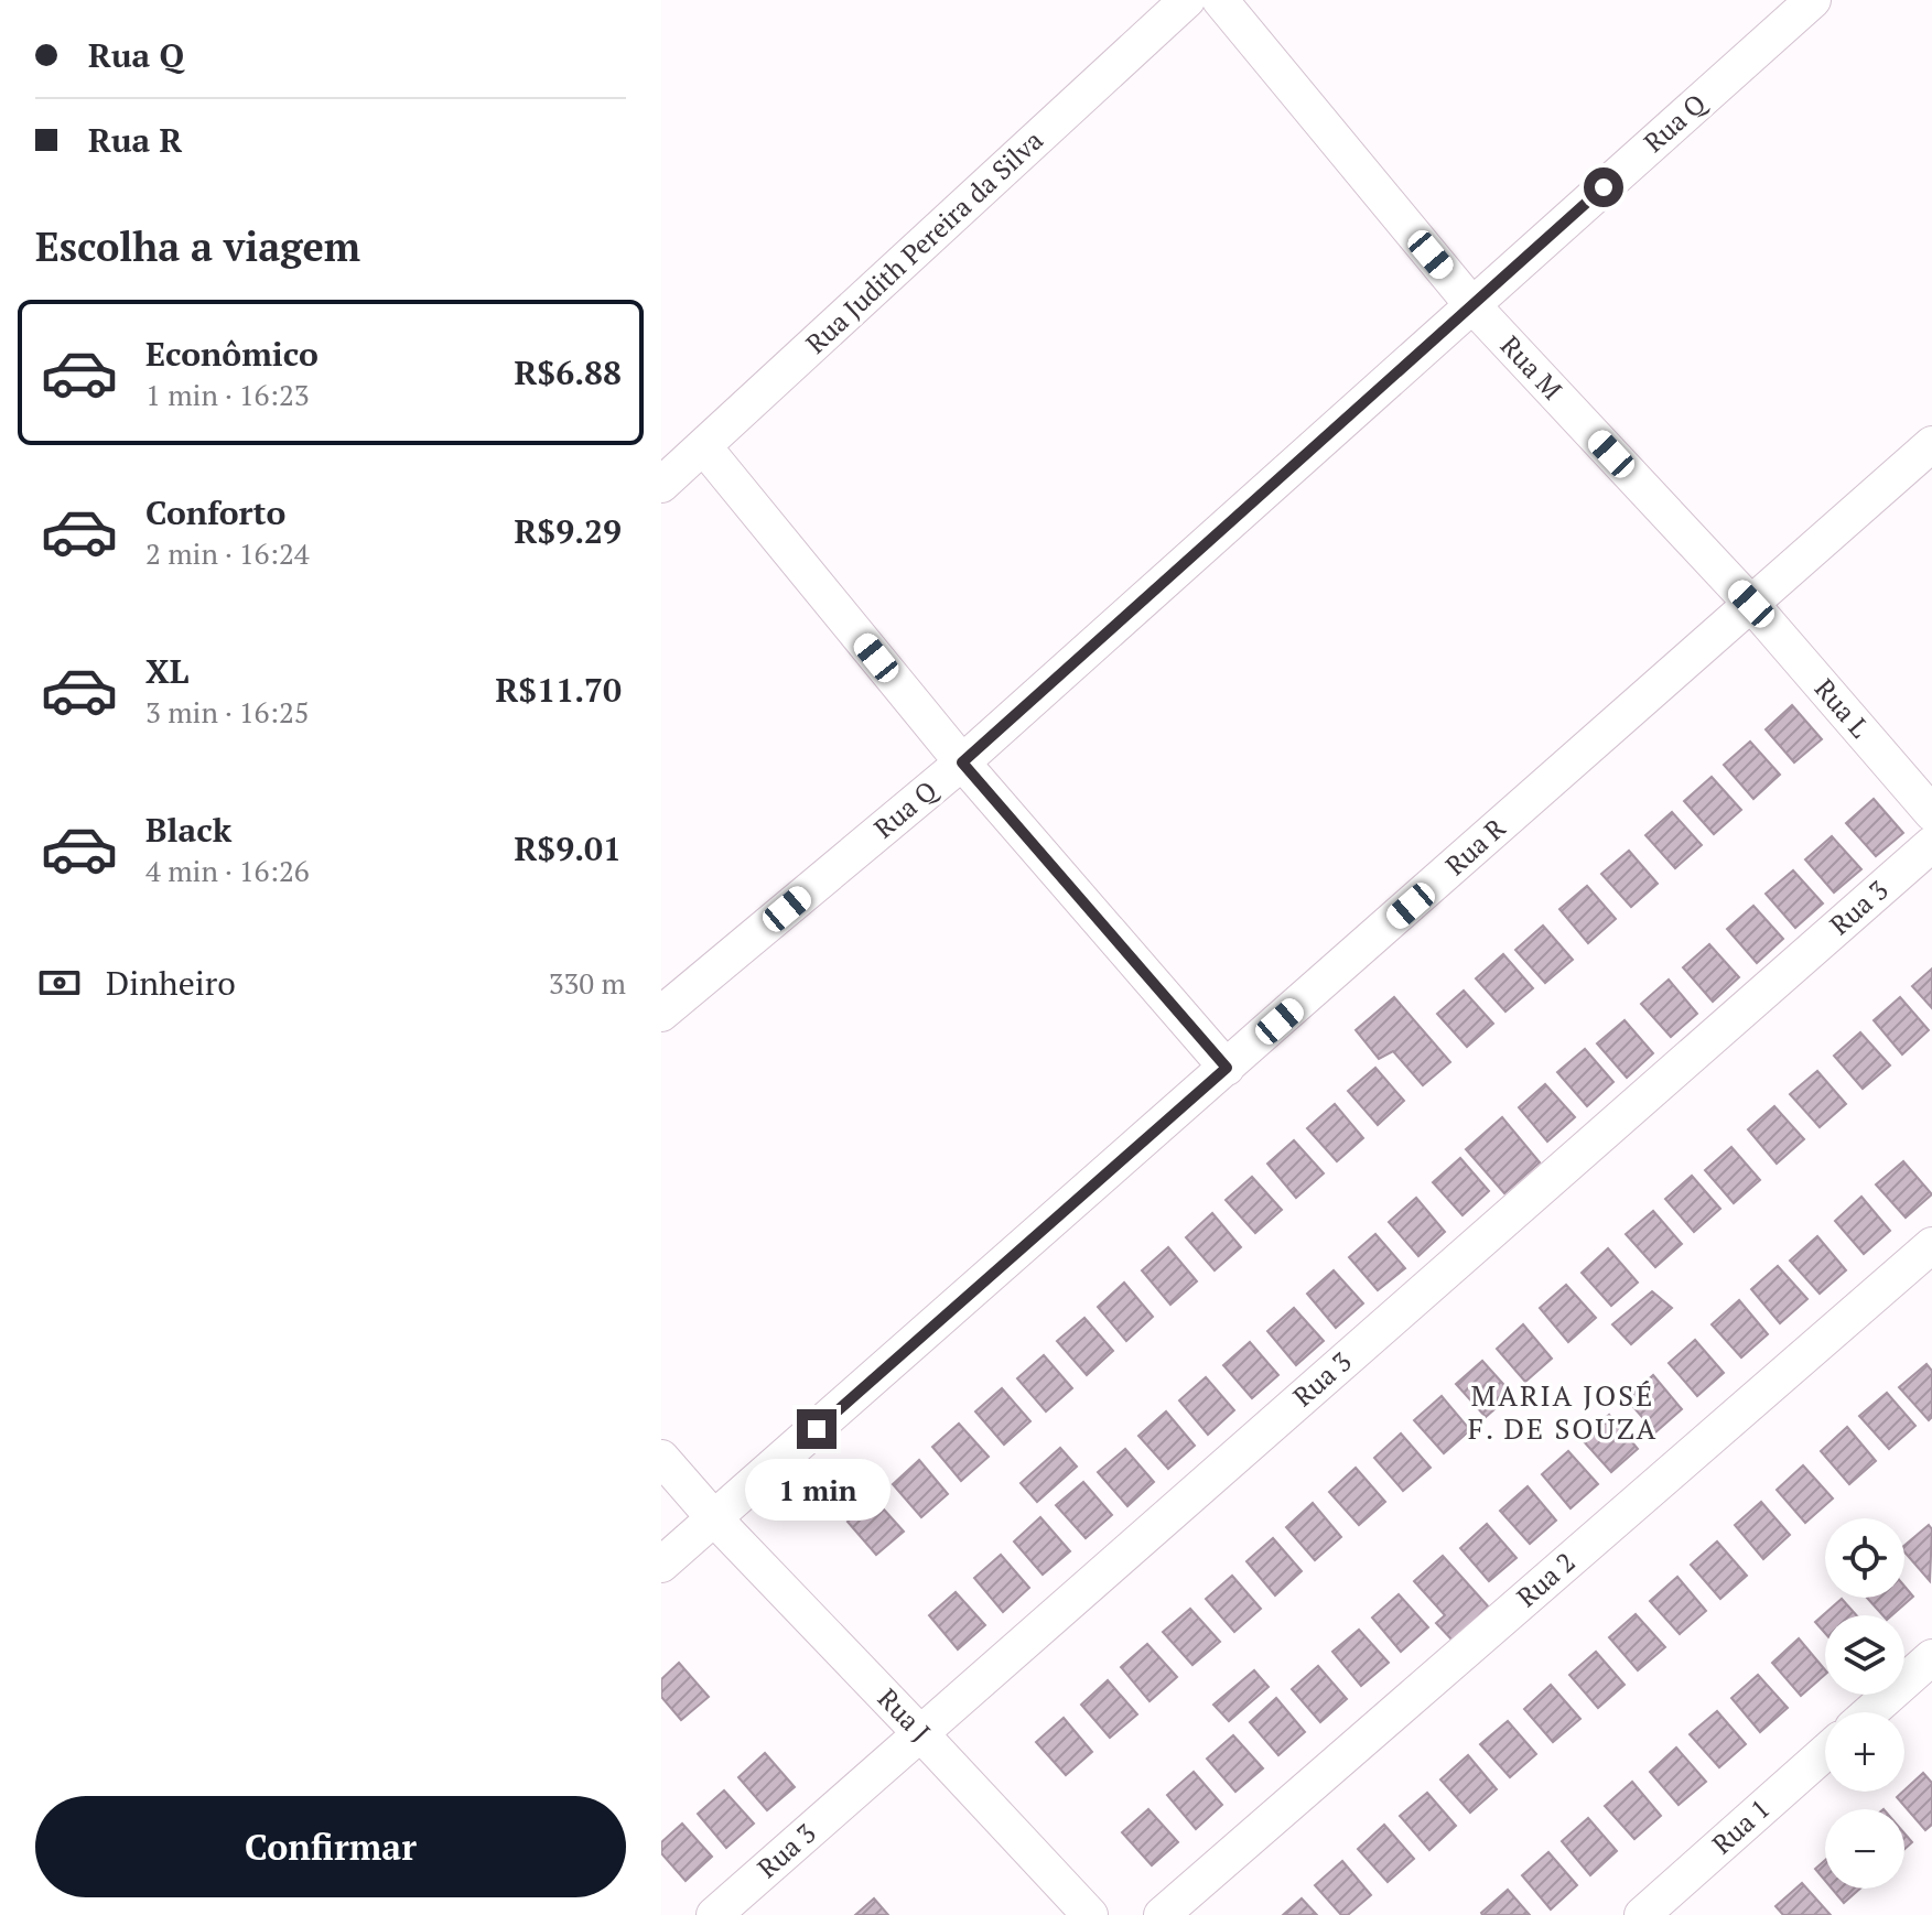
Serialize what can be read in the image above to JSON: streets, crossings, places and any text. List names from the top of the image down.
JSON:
{
  "streets": {
    "street": [
      "Rua Q",
      "Rua Judith Pereira da Silva",
      "Rua M",
      "Rua L",
      "Rua R",
      "Rua 3",
      "Rua 2",
      "Rua J",
      "Rua 1"
    ]
  },
  "crossings": [
    ["Rua Q", "Rua M"],
    ["Rua M", "Rua L"],
    ["Rua M", "Rua R"],
    ["Rua L", "Rua R"],
    ["Rua R", "Rua J"],
    ["Rua 3", "Rua J"]
  ],
  "districts": ["MARIA JOSÉ F. DE SOUZA"],
  "page": {
    "banner": ["Rua Q", "Rua R"],
    "heading": "Escolha a viagem",
    "list": [
      {
        "name": "Econômico",
        "note": "1 min · 16:23",
        "value": "R$6.88"
      },
      {
        "name": "Conforto",
        "note": "2 min · 16:24",
        "value": "R$9.29"
      },
      {
        "name": "XL",
        "note": "3 min · 16:25",
        "value": "R$11.70"
      },
      {
        "name": "Black",
        "note": "4 min · 16:26",
        "value": "R$9.01"
      }
    ],
    "pay": ["Dinheiro", "330 m"],
    "bubble": "1 min",
    "map_buttons": ["+", "−"],
    "buttons": "Confirmar"
  }
}
